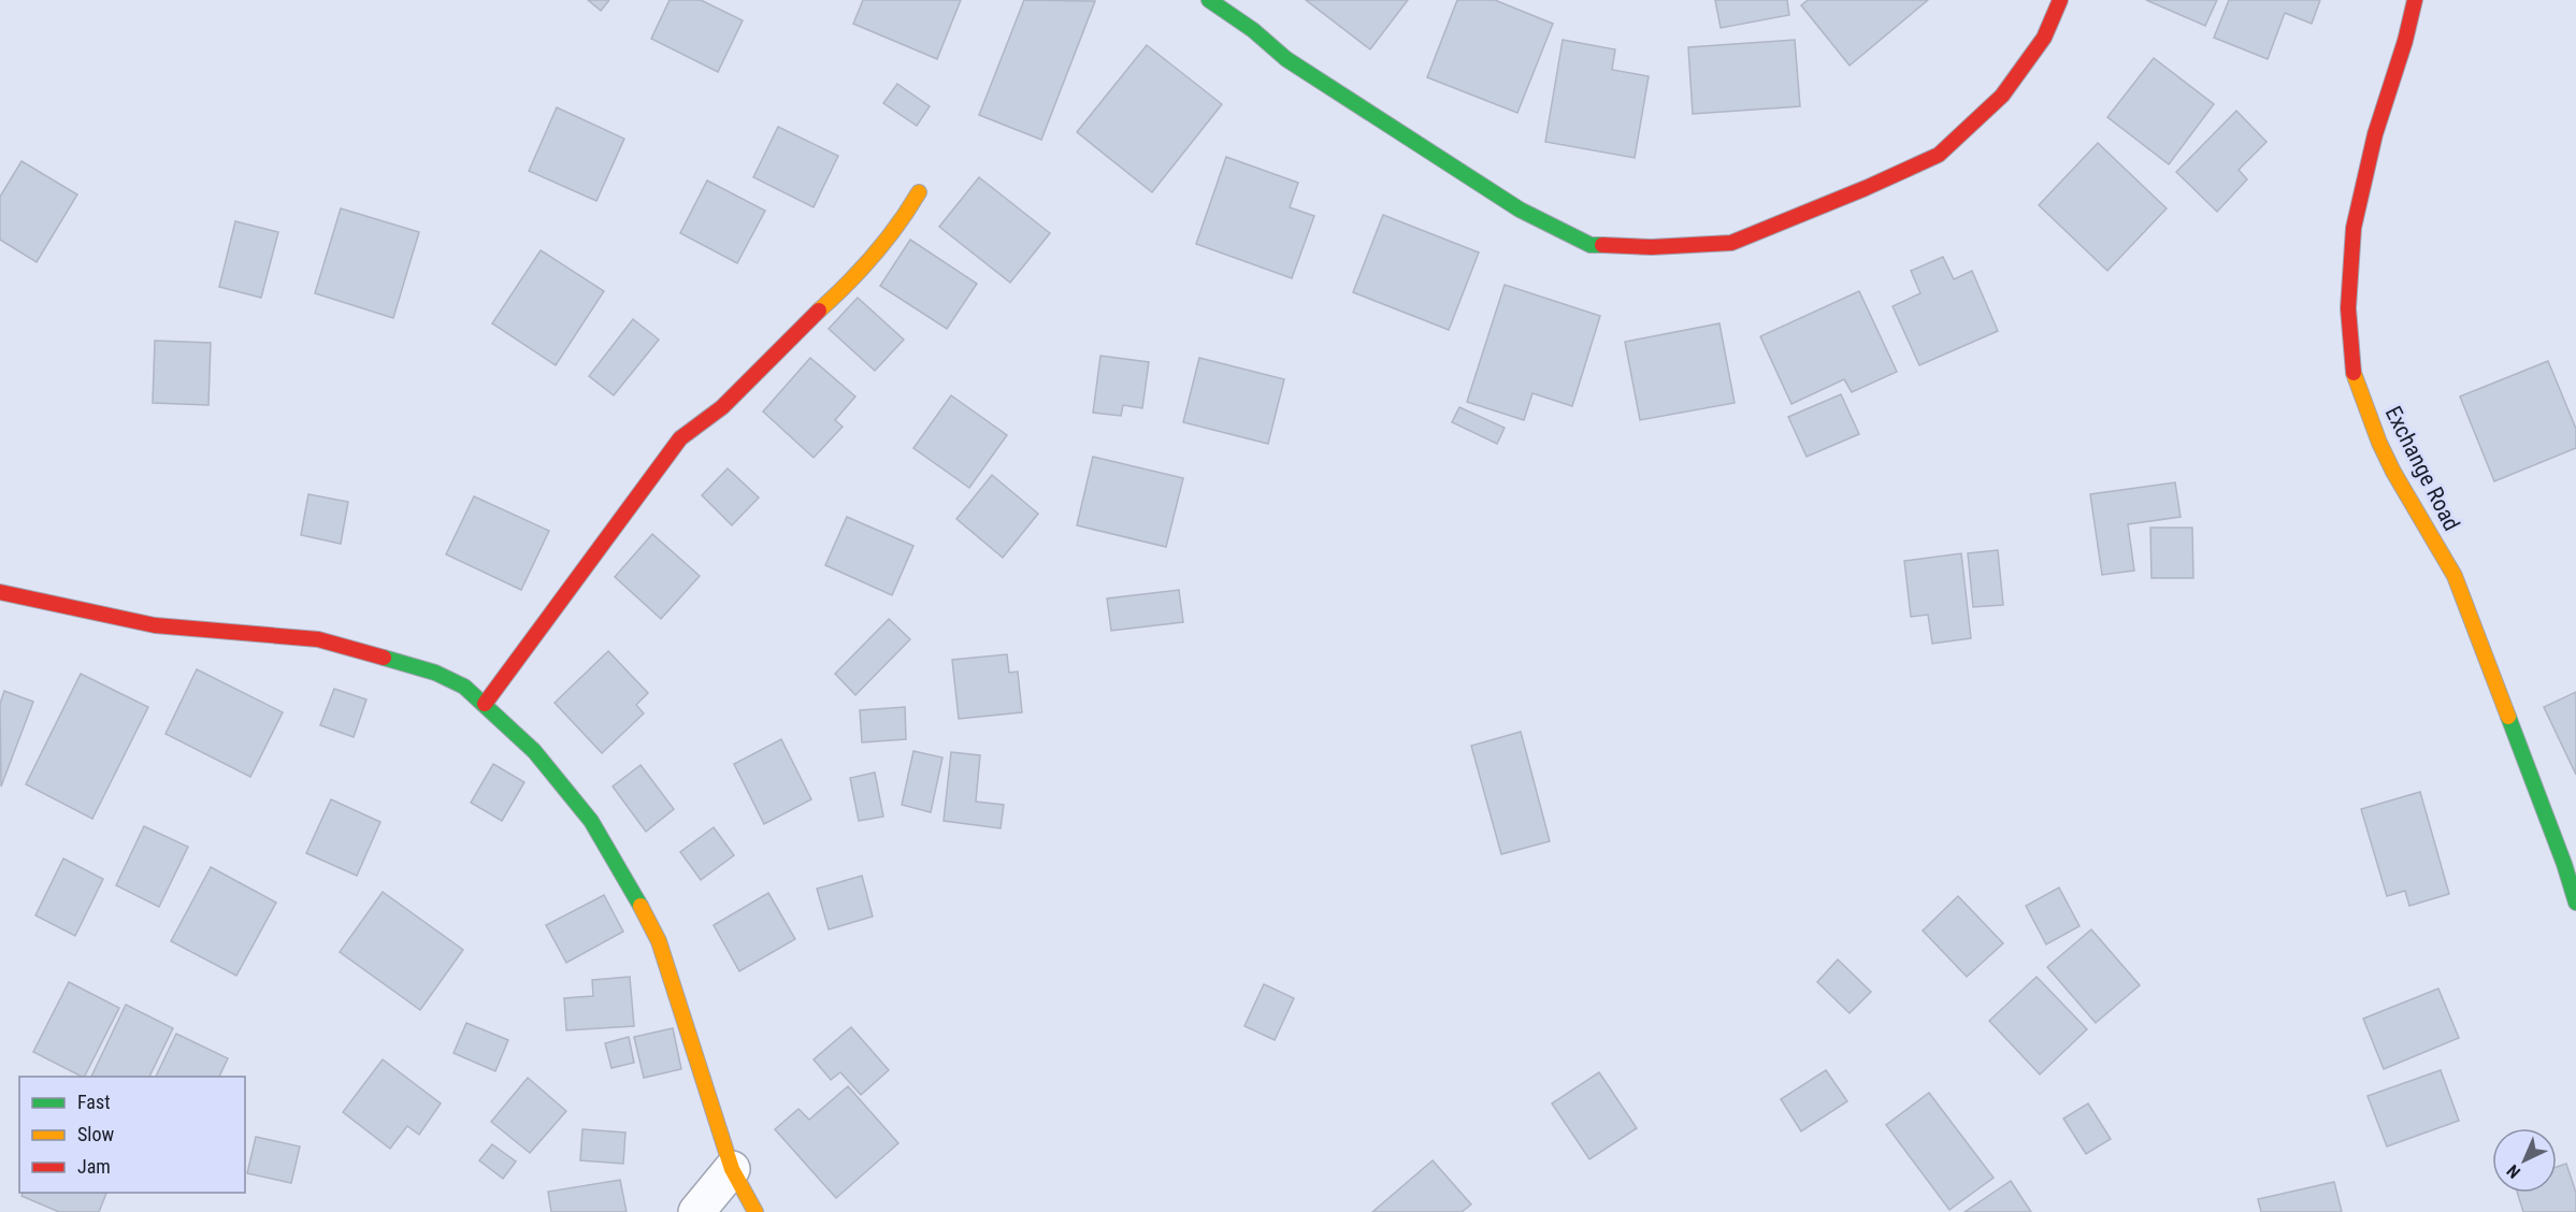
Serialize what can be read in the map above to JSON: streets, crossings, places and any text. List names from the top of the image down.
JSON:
{
  "streets": {
    "street": ["Exchange Road"]
  },
  "legend": ["Fast", "Slow", "Jam"],
  "north": "bottom left"
}
